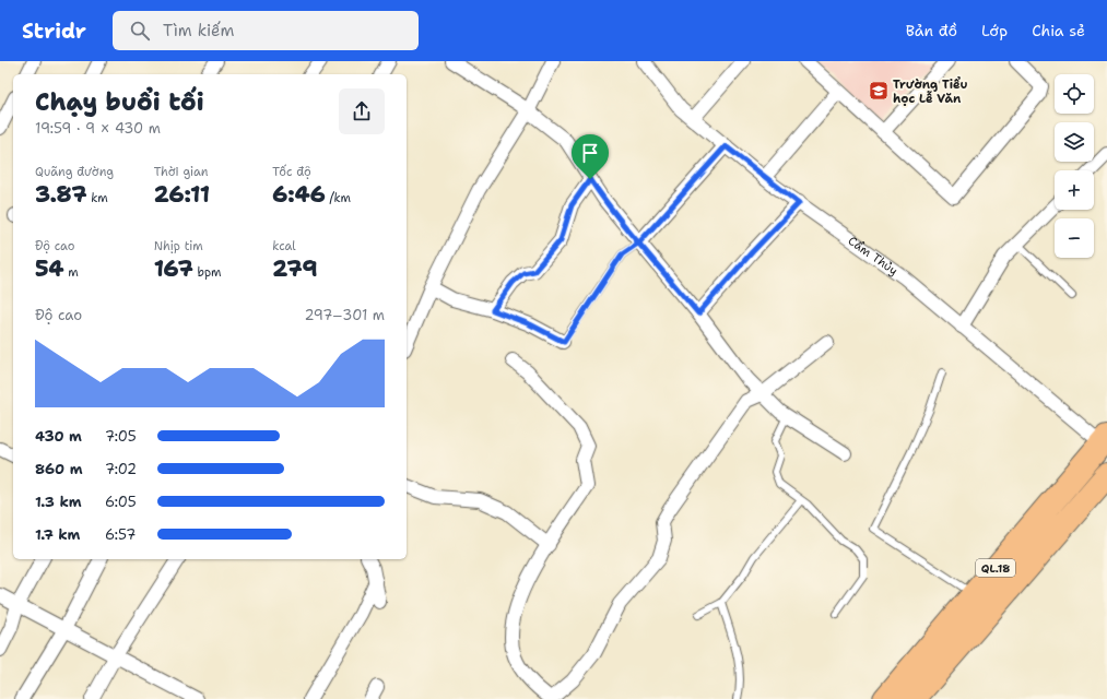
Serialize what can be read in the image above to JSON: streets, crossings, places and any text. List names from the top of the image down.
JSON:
{
  "streets": {
    "highway": ["QL.18"],
    "street": ["Cẩm Thủy"]
  },
  "crossings": [
    ["Cẩm Thủy", "QL.18"]
  ],
  "places": {
    "school or university": ["Trường Tiểu học Lễ Văn"]
  },
  "page": {
    "header": "Stridr",
    "search": "Tìm kiếm",
    "nav": ["Bản đồ", "Lớp", "Chia sẻ"],
    "map_buttons": ["+", "−"],
    "heading": ["Chạy buổi tối", "19:59 · 9 × 430 m"],
    "stats": [
      ["Quãng đường", "3.87 km"],
      ["Thời gian", "26:11"],
      ["Tốc độ", "6:46 /km"],
      ["Độ cao", "54 m"],
      ["Nhịp tim", "167 bpm"],
      ["kcal", "279"]
    ],
    "chart": ["Độ cao", "297–301 m"],
    "list": [
      {
        "name": "430 m",
        "note": "7:05"
      },
      {
        "name": "860 m",
        "note": "7:02"
      },
      {
        "name": "1.3 km",
        "note": "6:05"
      },
      {
        "name": "1.7 km",
        "note": "6:57"
      }
    ]
  }
}
